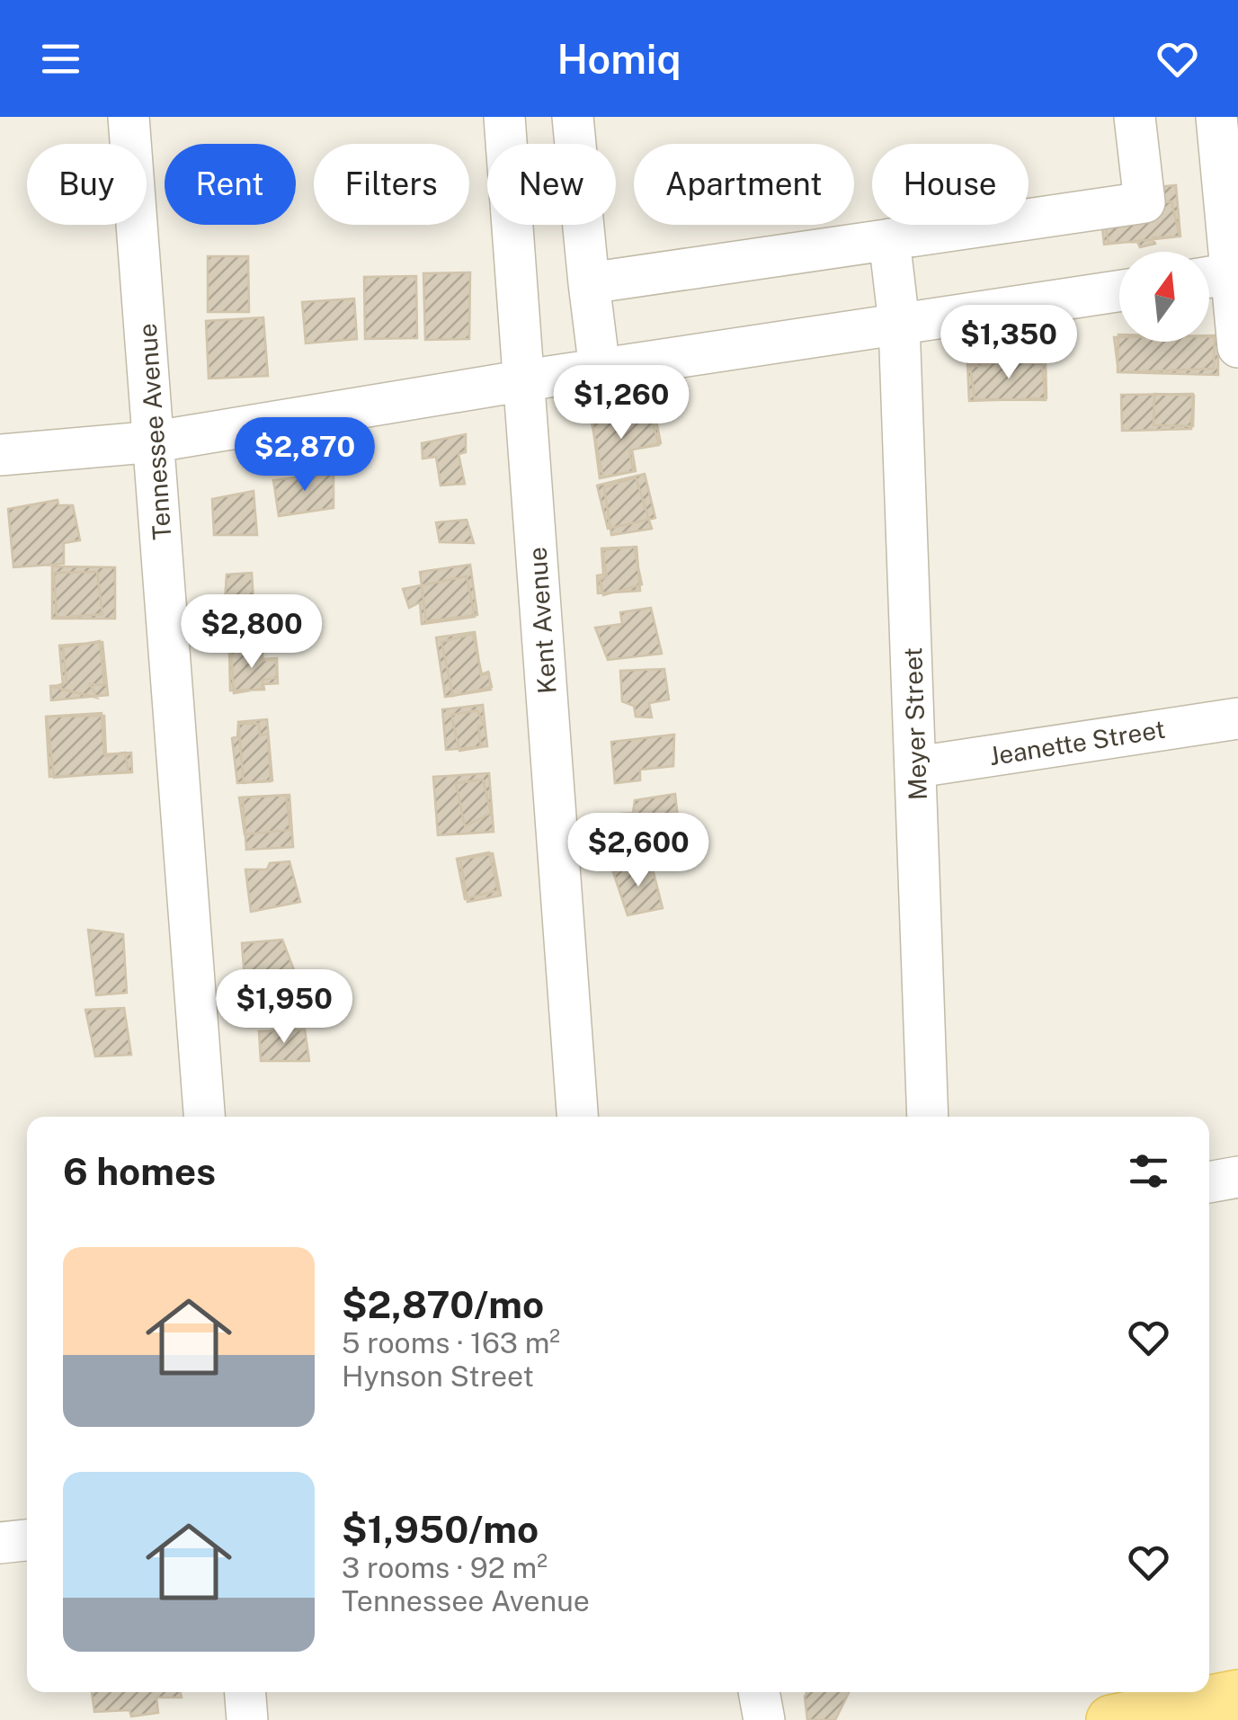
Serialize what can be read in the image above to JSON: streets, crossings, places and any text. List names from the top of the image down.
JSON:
{
  "streets": {
    "street": [
      "Tennessee Avenue",
      "Kent Avenue",
      "Meyer Street",
      "Jeanette Street"
    ]
  },
  "crossings": [
    ["Meyer Street", "Jeanette Street"]
  ],
  "north": "top",
  "page": {
    "header": "Homiq",
    "chip": [
      "Buy",
      "Rent",
      "Filters",
      "New",
      "Apartment",
      "House"
    ],
    "price": [
      "$1,350",
      "$1,260",
      "$2,870",
      "$2,800",
      "$2,600",
      "$1,950"
    ],
    "heading": "6 homes",
    "list": [
      {
        "name": "$2,870/mo",
        "note": "5 rooms · 163 m² · Hynson Street"
      },
      {
        "name": "$1,950/mo",
        "note": "3 rooms · 92 m² · Tennessee Avenue"
      }
    ]
  }
}
